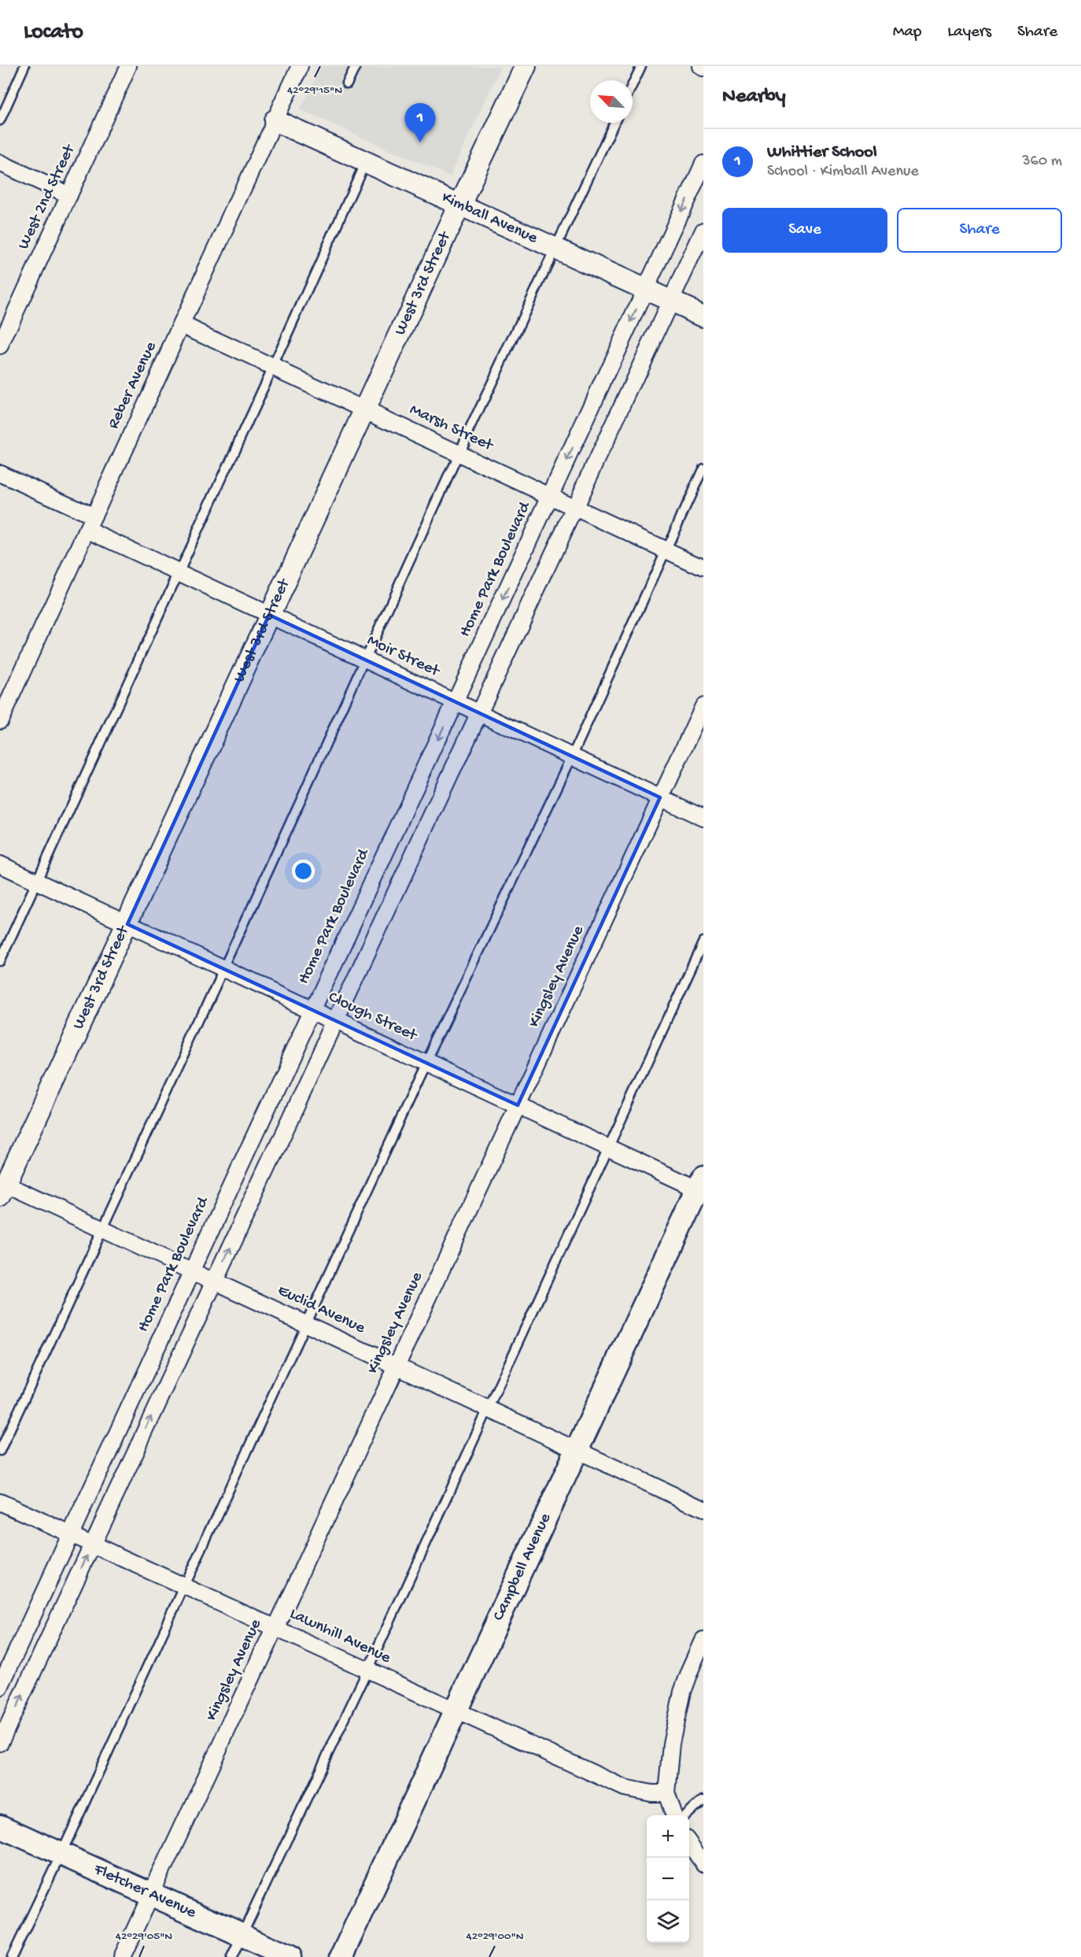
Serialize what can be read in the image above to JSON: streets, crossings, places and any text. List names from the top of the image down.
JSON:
{
  "streets": {
    "main road": ["Campbell Avenue", "Fletcher Avenue"],
    "street": [
      "West 2nd Street",
      "Kimball Avenue",
      "West 3rd Street",
      "Reber Avenue",
      "Marsh Street",
      "Home Park Boulevard",
      "Moir Street",
      "Kingsley Avenue",
      "Clough Street",
      "Euclid Avenue",
      "Lawnhill Avenue"
    ]
  },
  "crossings": [
    ["Kimball Avenue", "West 3rd Street"],
    ["Kimball Avenue", "Reber Avenue"],
    ["Kimball Avenue", "Home Park Boulevard"],
    ["West 3rd Street", "Marsh Street"],
    ["West 3rd Street", "Moir Street"],
    ["West 3rd Street", "Clough Street"],
    ["West 3rd Street", "Euclid Avenue"],
    ["Reber Avenue", "Marsh Street"],
    ["Reber Avenue", "Moir Street"],
    ["Marsh Street", "Home Park Boulevard"],
    ["Home Park Boulevard", "Moir Street"],
    ["Home Park Boulevard", "Clough Street"],
    ["Home Park Boulevard", "Euclid Avenue"],
    ["Home Park Boulevard", "Lawnhill Avenue"],
    ["Moir Street", "Kingsley Avenue"],
    ["Kingsley Avenue", "Clough Street"],
    ["Kingsley Avenue", "Euclid Avenue"],
    ["Kingsley Avenue", "Lawnhill Avenue"],
    ["Kingsley Avenue", "Fletcher Avenue"],
    ["Clough Street", "Campbell Avenue"],
    ["Euclid Avenue", "Campbell Avenue"],
    ["Campbell Avenue", "Lawnhill Avenue"]
  ],
  "north": "top left",
  "page": {
    "header": "Locato",
    "nav": ["Map", "Layers", "Share"],
    "heading": "Nearby",
    "pins": "1",
    "list": [
      {
        "mark": "1",
        "name": "Whittier School",
        "note": "School · Kimball Avenue",
        "value": "360 m"
      }
    ],
    "buttons": ["Save", "Share"],
    "map_buttons": ["+", "−"]
  },
  "coordinates": ["42°29'15\"N", "42°29'05\"N", "42°29'00\"N"]
}
